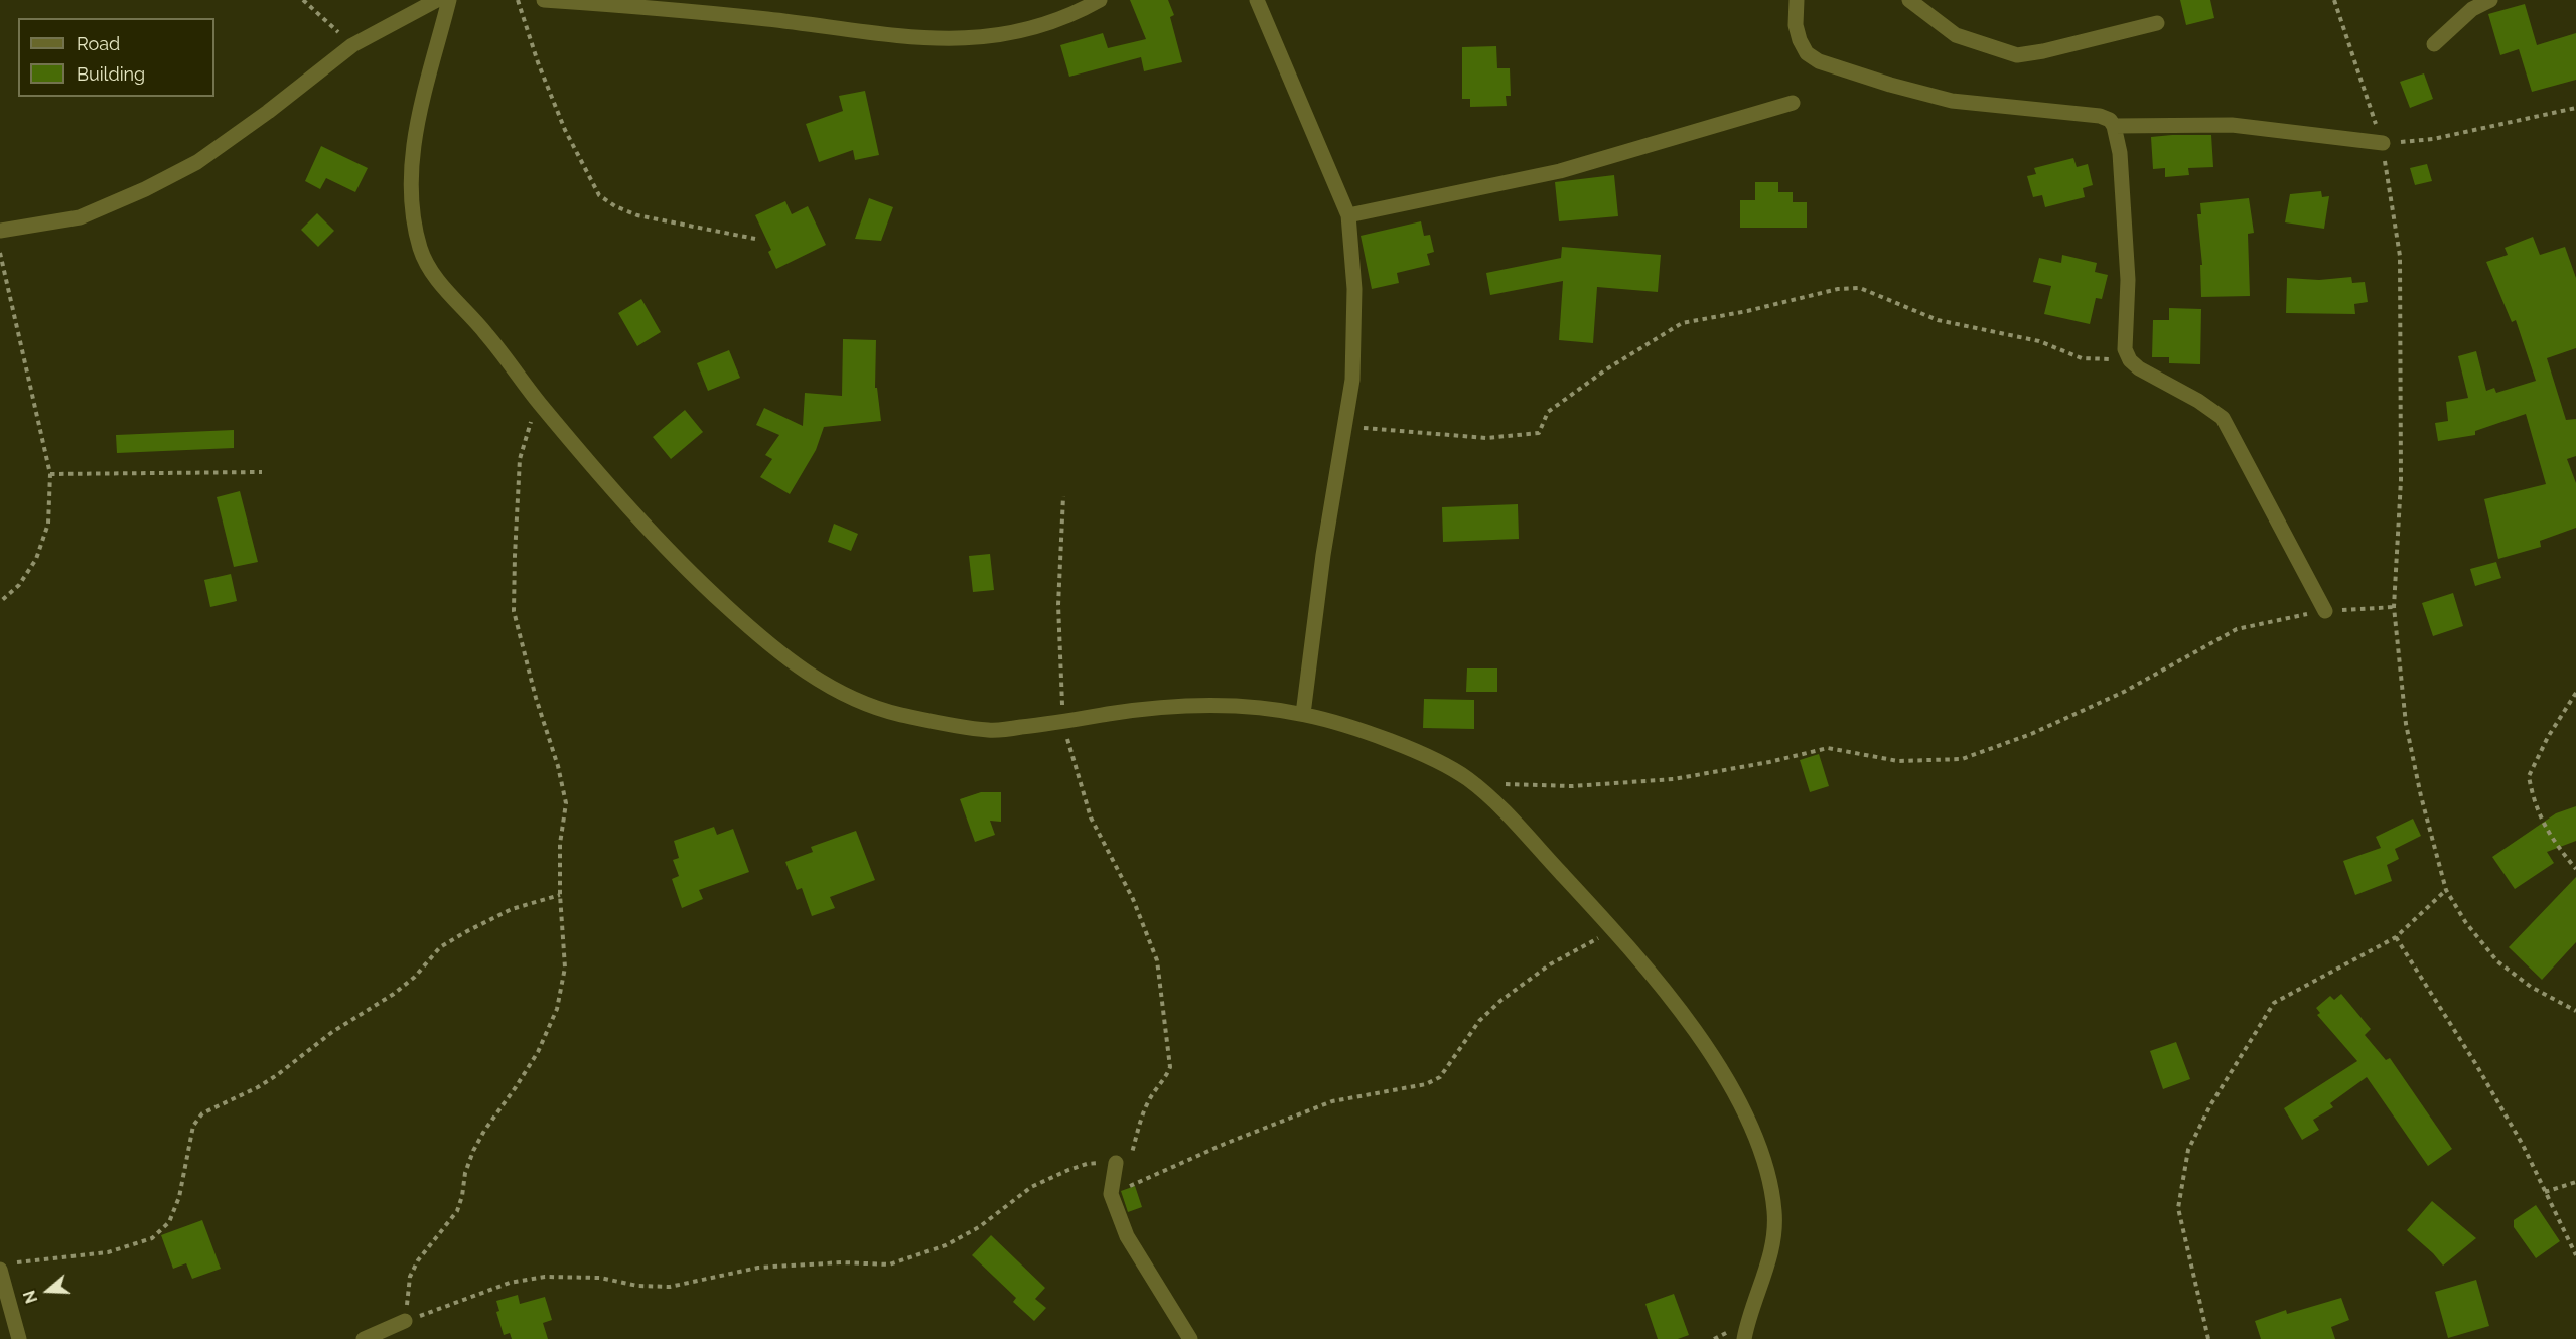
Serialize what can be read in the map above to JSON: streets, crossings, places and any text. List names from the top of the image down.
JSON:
{
  "legend": ["Road", "Building"],
  "north": "left"
}
